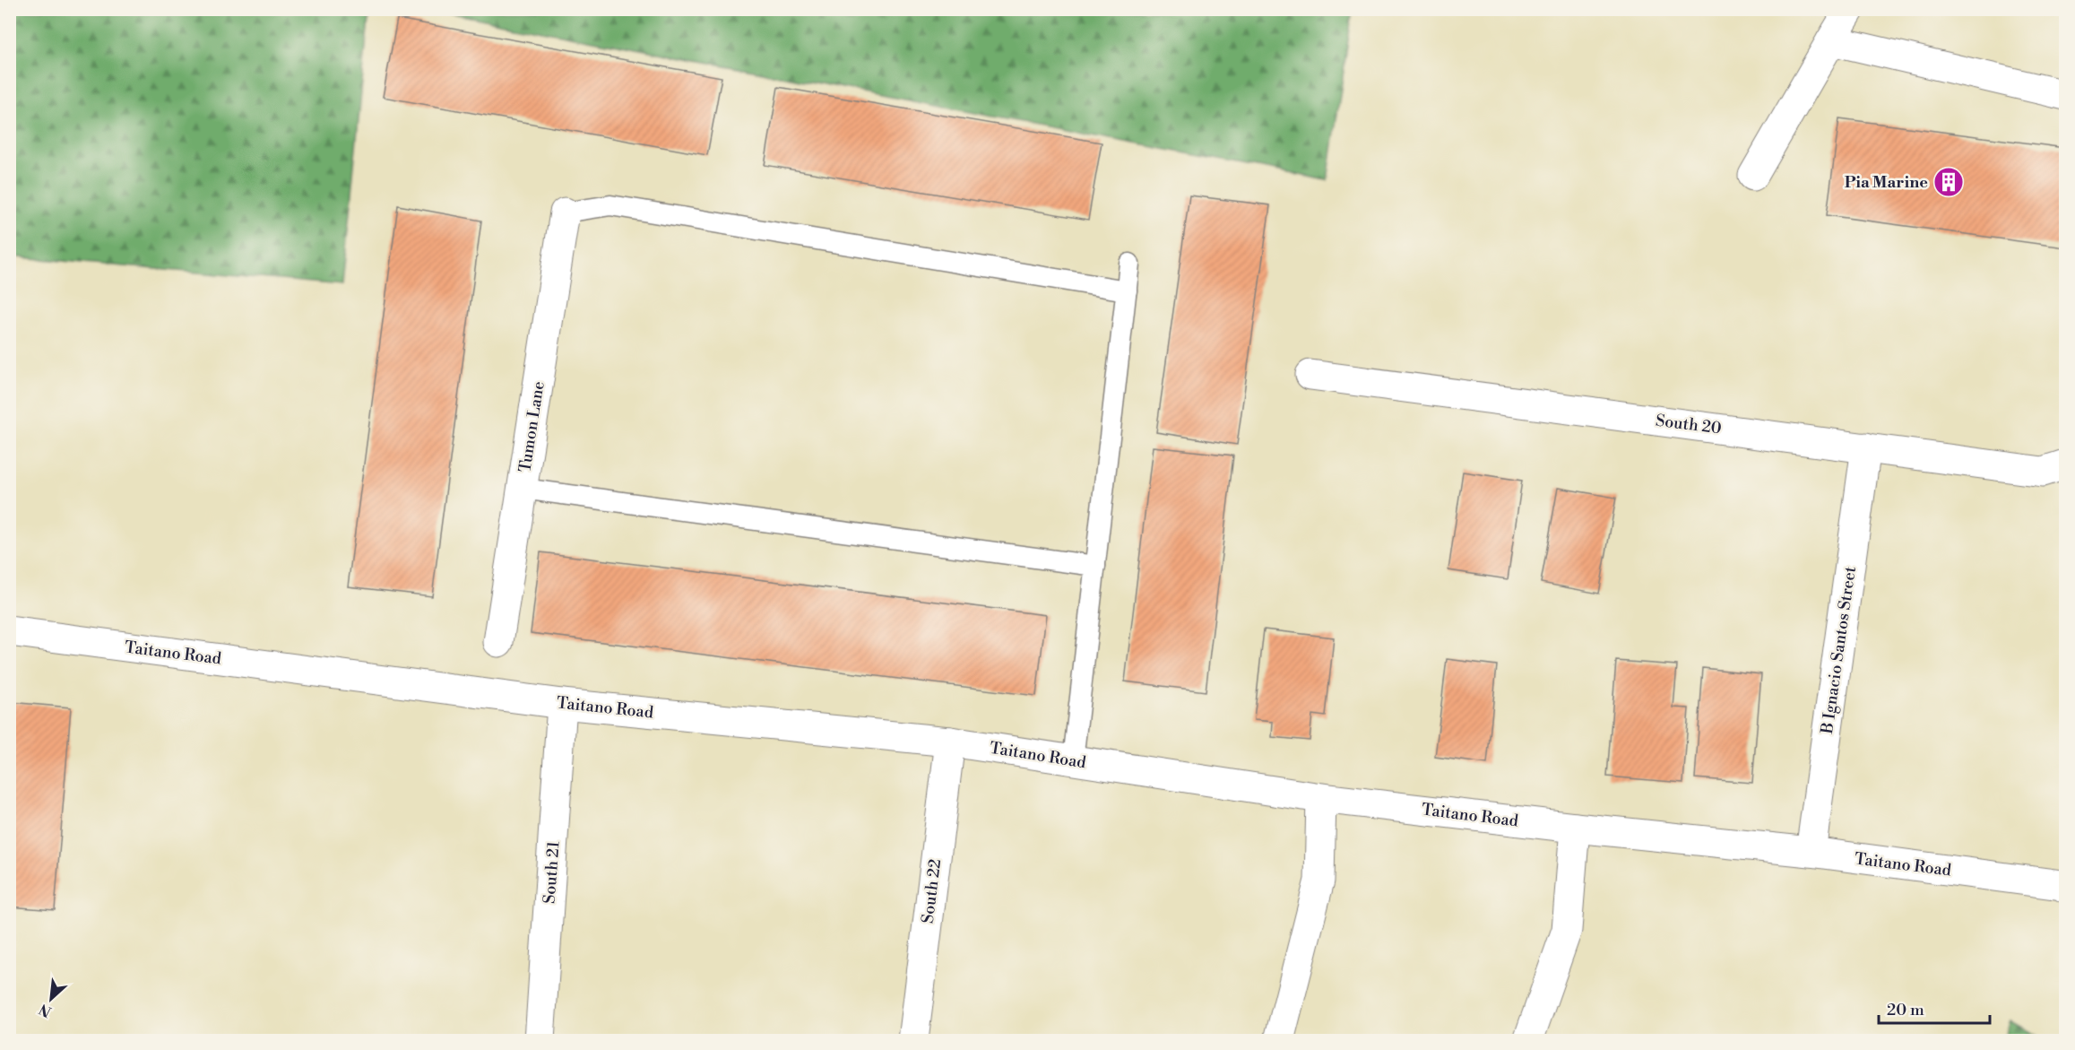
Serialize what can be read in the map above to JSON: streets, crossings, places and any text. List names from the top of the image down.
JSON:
{
  "streets": {
    "street": [
      "South 20",
      "Tumon Lane",
      "B Ignacio Santos Street",
      "Taitano Road",
      "South 21",
      "South 22"
    ]
  },
  "crossings": [
    ["South 20", "B Ignacio Santos Street"],
    ["B Ignacio Santos Street", "Taitano Road"],
    ["Taitano Road", "South 21"],
    ["Taitano Road", "South 22"]
  ],
  "places": {
    "building": ["Pia Marine"]
  },
  "scale_bar": "20 m",
  "north": "bottom left"
}
